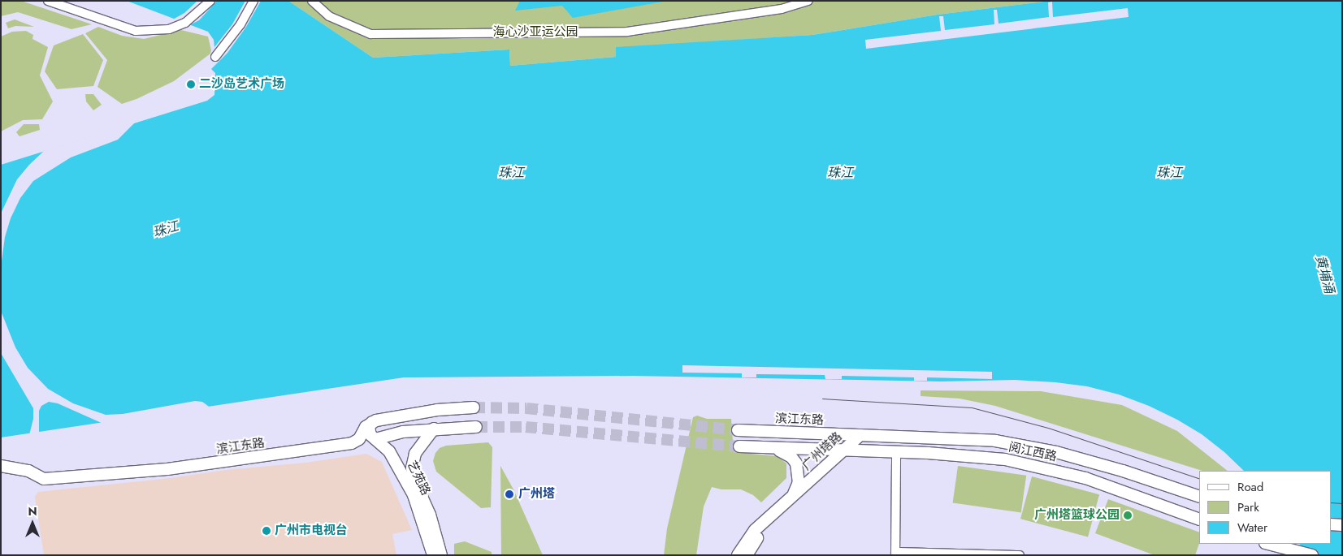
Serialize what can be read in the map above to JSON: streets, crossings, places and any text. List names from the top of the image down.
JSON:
{
  "streets": {
    "street": [
      "滨江东路",
      "广州塔路",
      "阅江西路",
      "艺苑路"
    ]
  },
  "crossings": [
    ["滨江东路", "广州塔路"],
    ["滨江东路", "阅江西路"],
    ["广州塔路", "阅江西路"]
  ],
  "water": ["珠江", "黄埔涌"],
  "parks": ["海心沙亚运公园"],
  "places": [
    "二沙岛艺术广场",
    "广州塔",
    "广州塔篮球公园",
    "广州市电视台"
  ],
  "legend": ["Road", "Park", "Water"],
  "north": "top"
}
